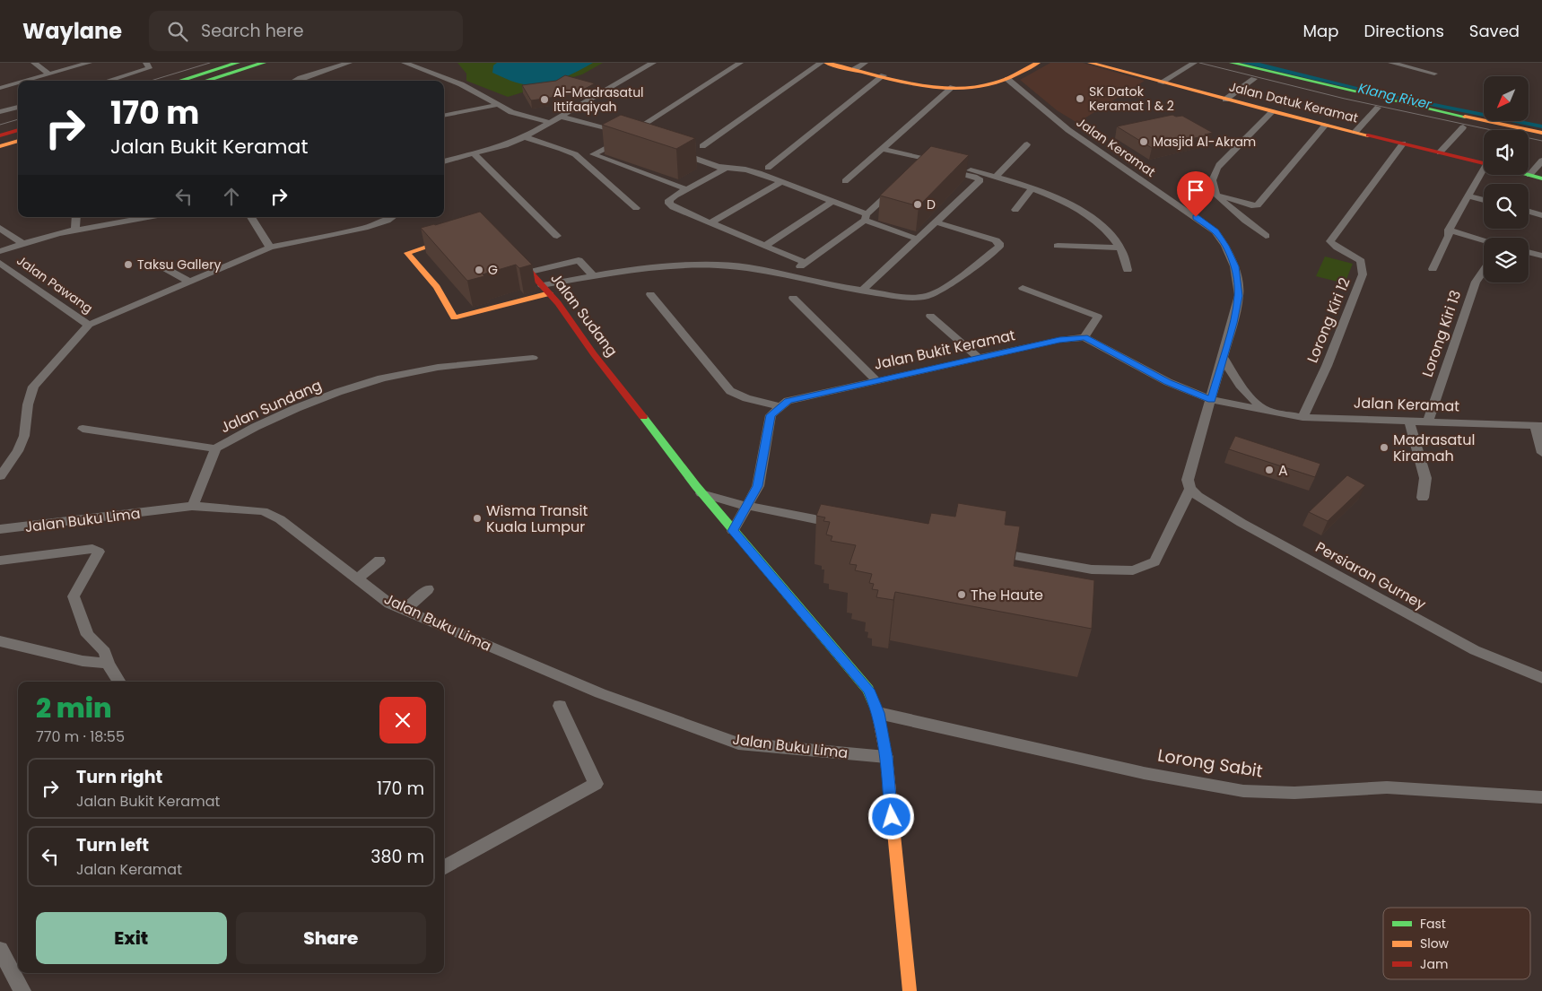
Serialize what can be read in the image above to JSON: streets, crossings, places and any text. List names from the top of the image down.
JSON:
{
  "streets": {
    "main road": ["Jalan Datuk Keramat", "Jalan Sudang"],
    "street": [
      "Jalan Keramat",
      "Jalan Pawang",
      "Lorong Kiri 12",
      "Lorong Kiri 13",
      "Jalan Bukit Keramat",
      "Jalan Sundang",
      "Jalan Buku Lima",
      "Persiaran Gurney",
      "Lorong Sabit"
    ]
  },
  "crossings": [
    ["Jalan Datuk Keramat", "Lorong Kiri 12"],
    ["Jalan Keramat", "Lorong Kiri 12"],
    ["Jalan Keramat", "Lorong Kiri 13"],
    ["Jalan Keramat", "Persiaran Gurney"],
    ["Jalan Sudang", "Jalan Buku Lima"],
    ["Jalan Sudang", "Lorong Sabit"],
    ["Jalan Sundang", "Jalan Buku Lima"]
  ],
  "water": ["Klang River"],
  "places": [
    "SK Datok Keramat 1 & 2",
    "Al-Madrasatul Ittifaqiyah",
    "Masjid Al-Akram",
    "D",
    "Taksu Gallery",
    "G",
    "Madrasatul Kiramah",
    "A",
    "Wisma Transit Kuala Lumpur",
    "The Haute"
  ],
  "legend": ["Fast", "Slow", "Jam"],
  "north": "bottom left",
  "page": {
    "header": "Waylane",
    "search": "Search here",
    "nav": ["Map", "Directions", "Saved"],
    "turn": ["170 m", "Jalan Bukit Keramat"],
    "heading": ["2 min", "770 m · 18:55"],
    "list": [
      {
        "name": "Turn right",
        "note": "Jalan Bukit Keramat",
        "value": "170 m"
      },
      {
        "name": "Turn left",
        "note": "Jalan Keramat",
        "value": "380 m"
      }
    ],
    "buttons": ["Exit", "Share"]
  }
}
